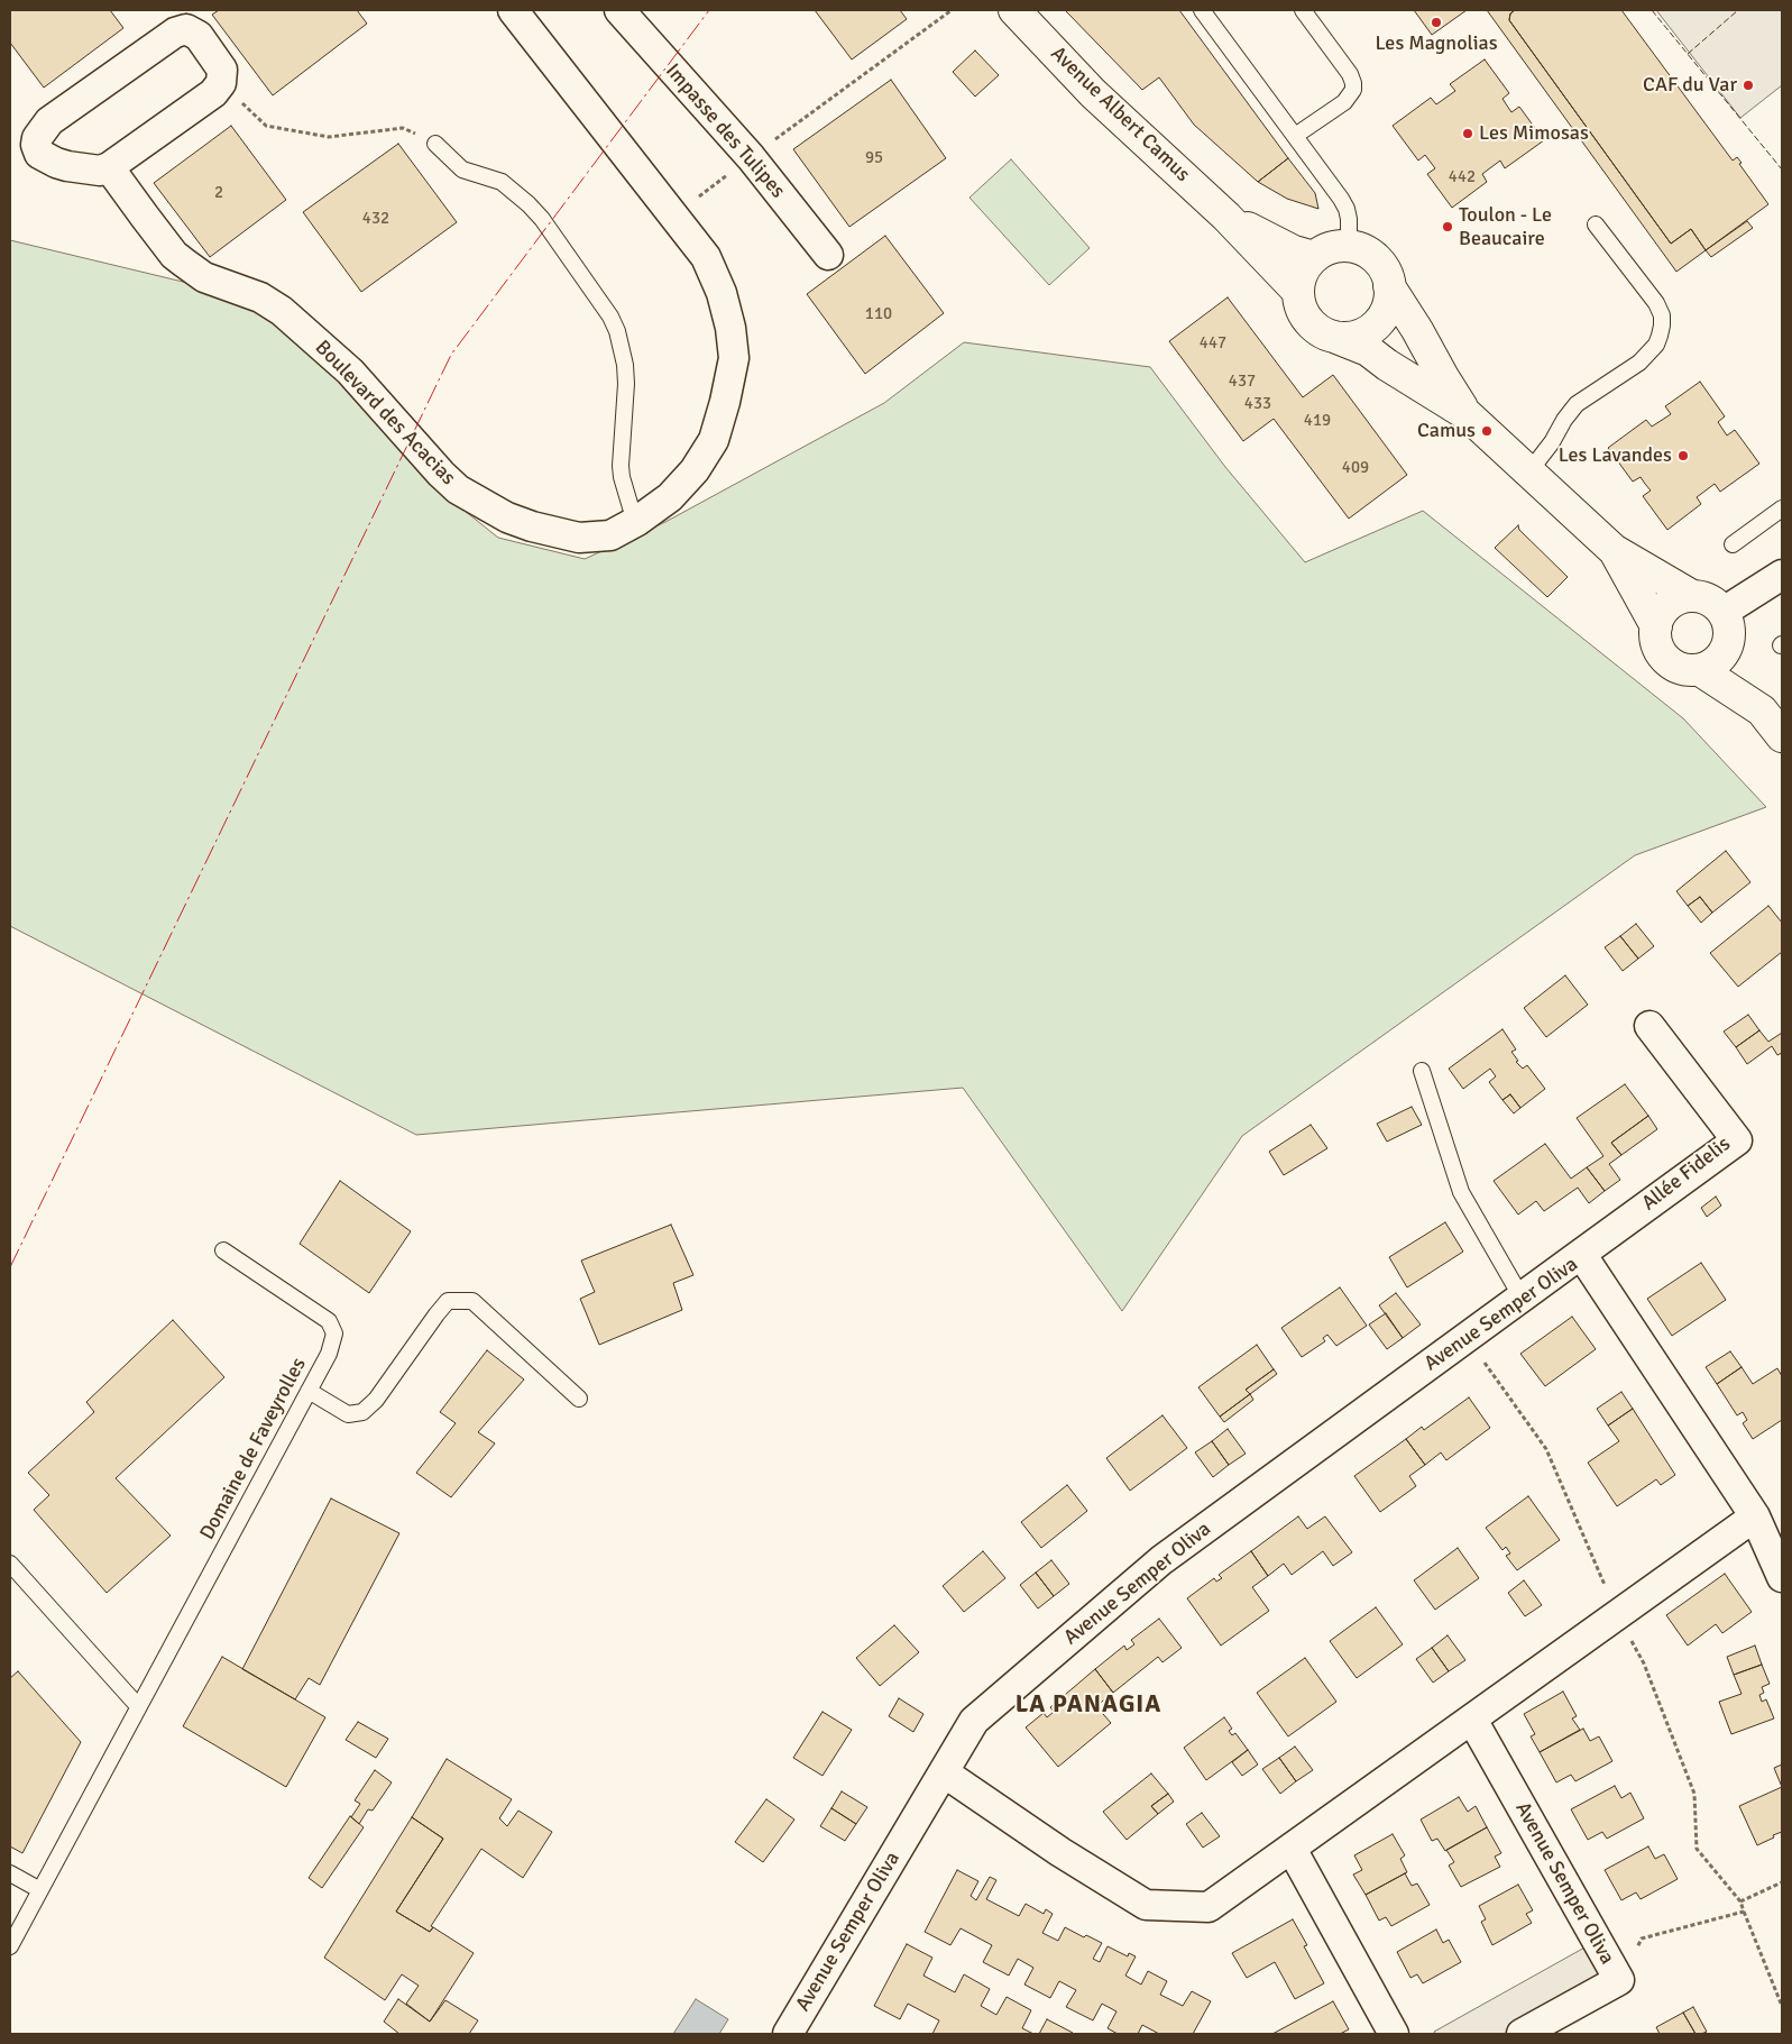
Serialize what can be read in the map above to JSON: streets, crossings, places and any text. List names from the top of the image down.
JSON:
{
  "streets": {
    "street": [
      "Avenue Albert Camus",
      "Impasse des Tulipes",
      "Boulevard des Acacias",
      "Allée Fidelis",
      "Avenue Semper Oliva"
    ],
    "lane": ["Domaine de Faveyrolles"]
  },
  "crossings": [
    ["Allée Fidelis", "Avenue Semper Oliva"]
  ],
  "districts": ["LA PANAGIA"],
  "places": [
    "Les Magnolias",
    "CAF du Var",
    "Les Mimosas",
    "Toulon - Le Beaucaire",
    "Camus",
    "Les Lavandes"
  ],
  "house_numbers": [
    "95",
    "442",
    "2",
    "432",
    "110",
    "447",
    "437",
    "433",
    "419",
    "409"
  ]
}
